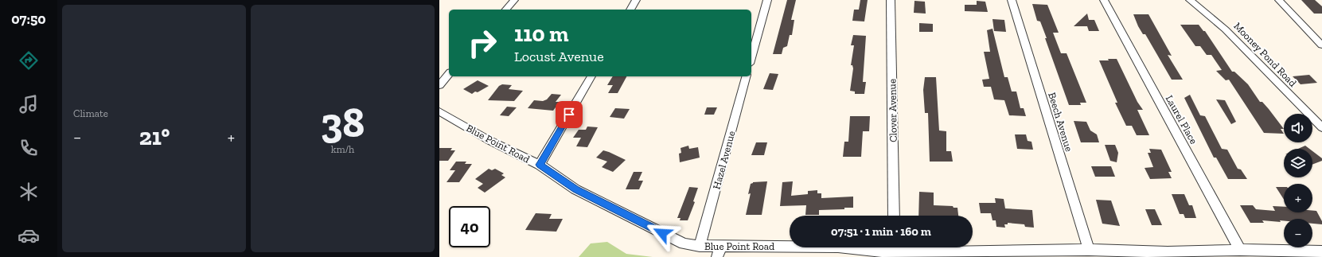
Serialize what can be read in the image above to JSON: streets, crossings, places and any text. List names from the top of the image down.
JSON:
{
  "streets": {
    "street": [
      "Mooney Pond Road",
      "Clover Avenue",
      "Laurel Place",
      "Beech Avenue",
      "Blue Point Road",
      "Hazel Avenue"
    ]
  },
  "crossings": [
    ["Laurel Place", "Blue Point Road"],
    ["Beech Avenue", "Blue Point Road"],
    ["Blue Point Road", "Hazel Avenue"]
  ],
  "page": {
    "tabs": "07:50",
    "tile": [
      "Climate",
      ["38", "km/h"]
    ],
    "turn": ["110 m", "Locust Avenue"],
    "map_buttons": ["+", "−"],
    "heat": ["−", "21°", "+"],
    "limit": "40",
    "trip": "07:51 · 1 min · 160 m"
  }
}
